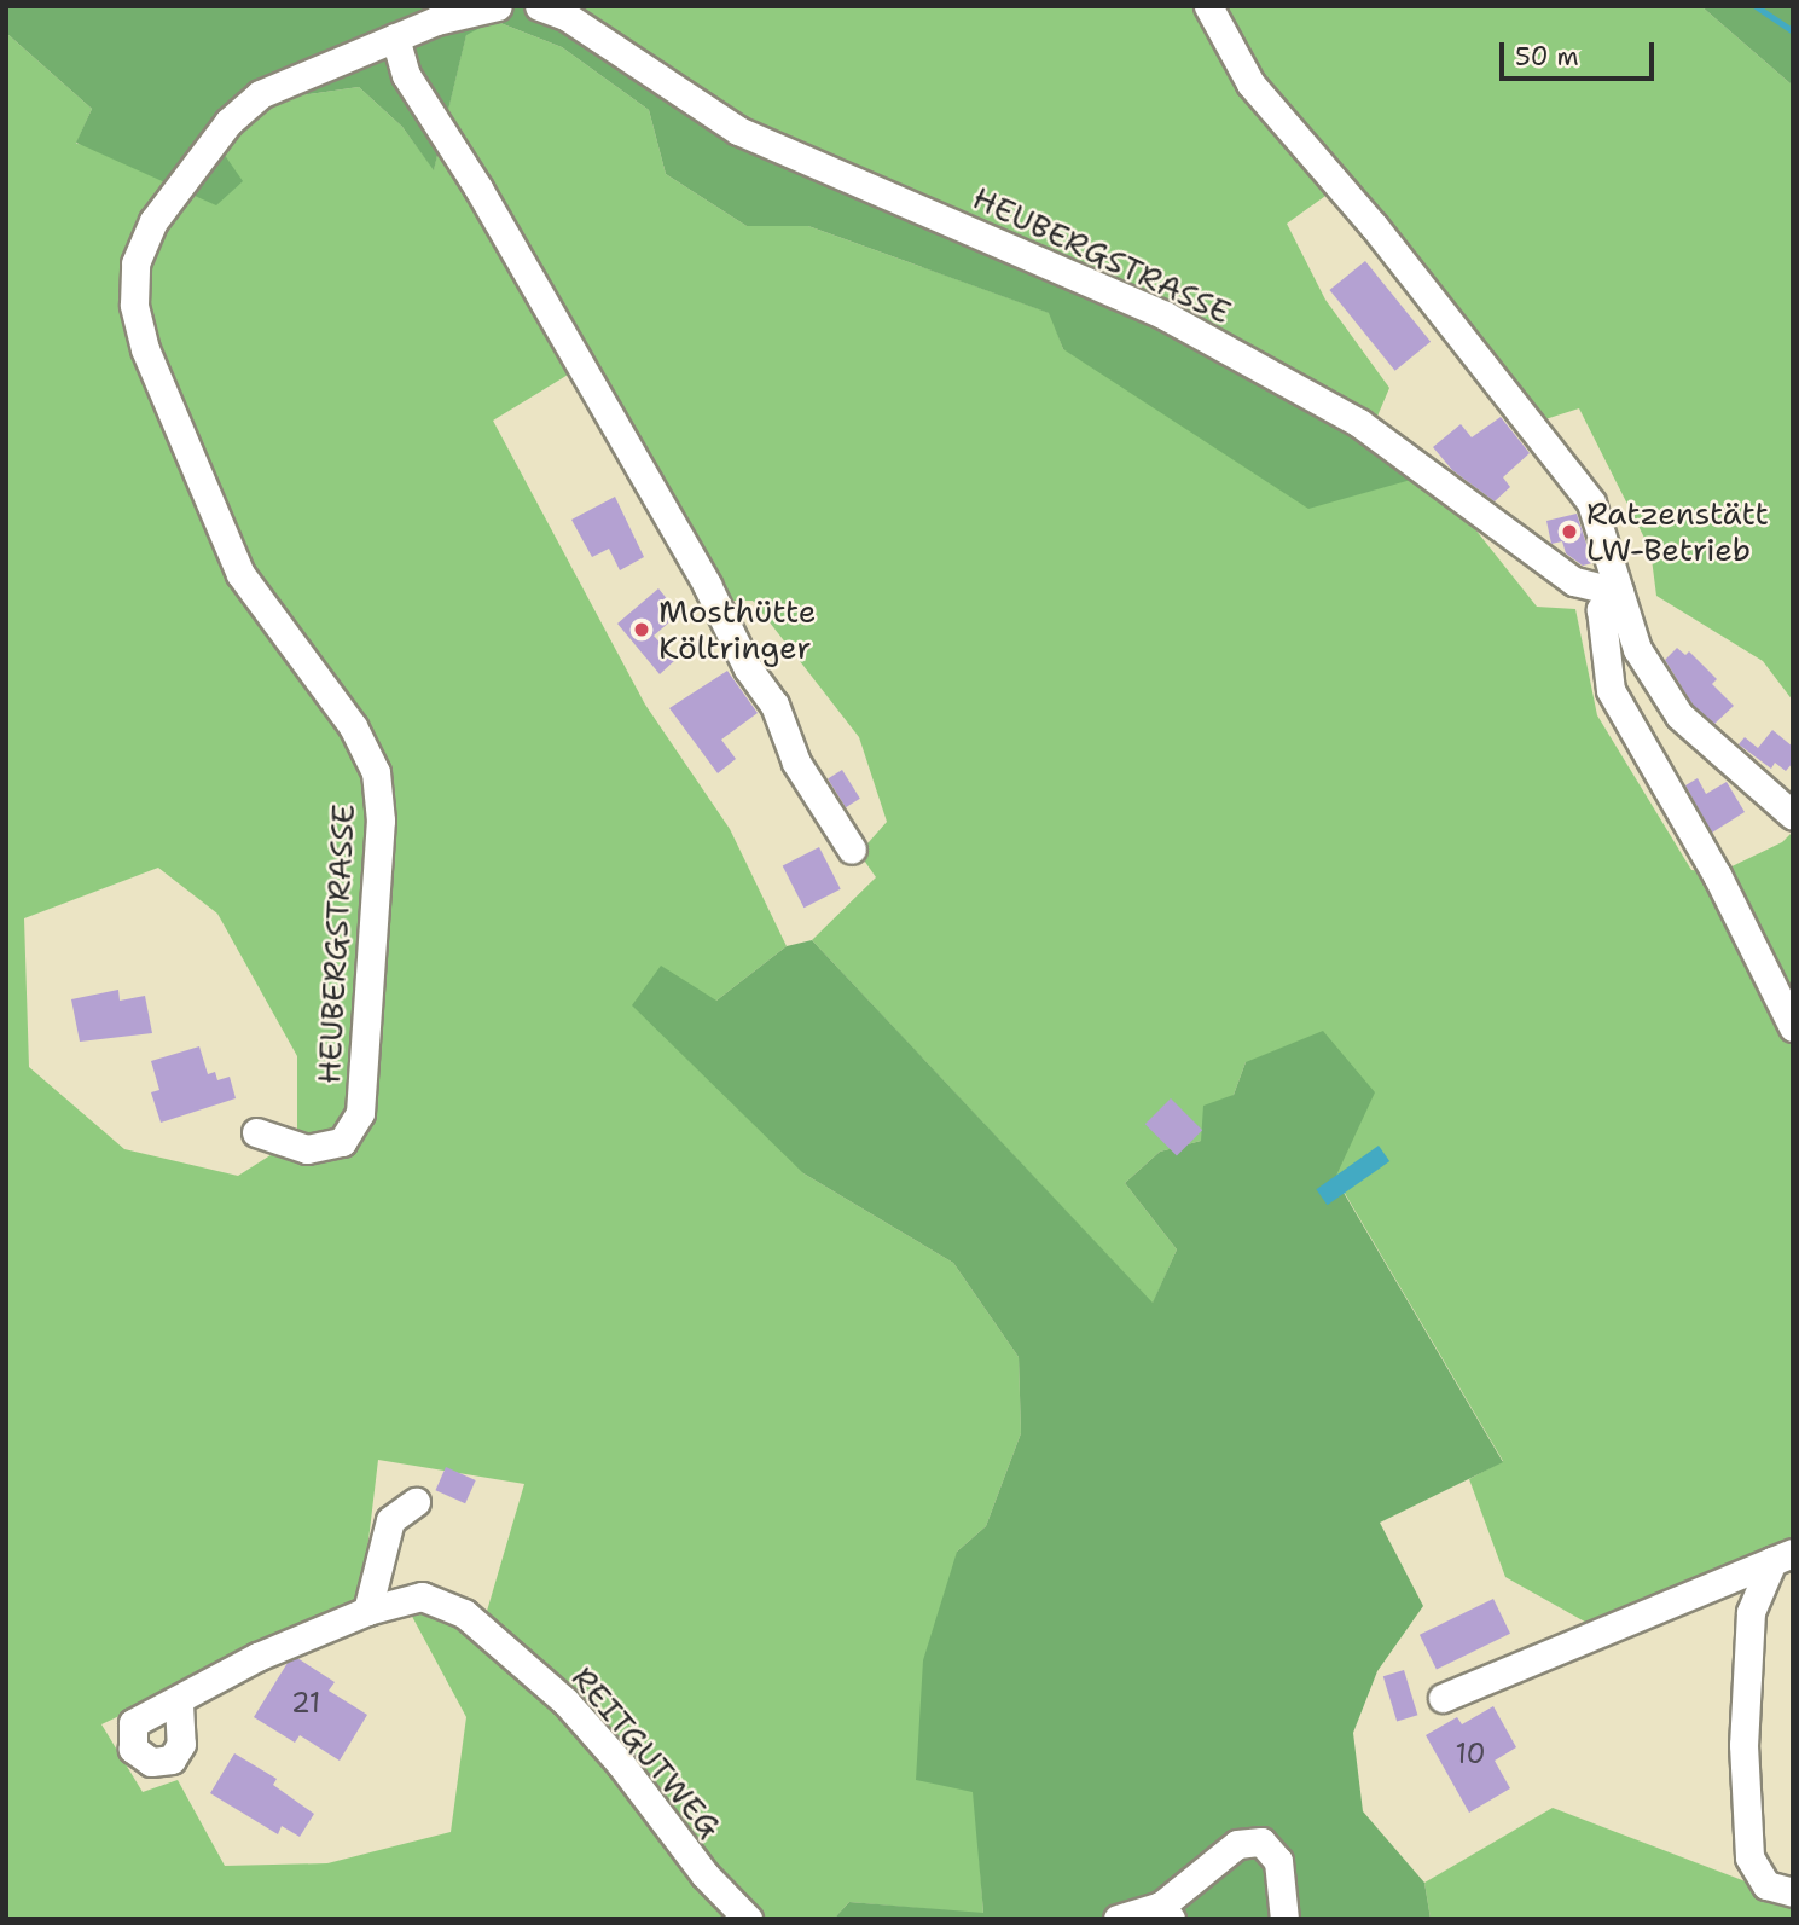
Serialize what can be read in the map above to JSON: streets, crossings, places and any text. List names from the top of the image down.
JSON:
{
  "streets": {
    "street": ["HEUBERGSTRASSE", "REITGUTWEG"]
  },
  "places": ["Ratzenstätt LW-Betrieb", "Mosthütte Költringer"],
  "house_numbers": ["21", "10"],
  "scale_bar": "50 m"
}
